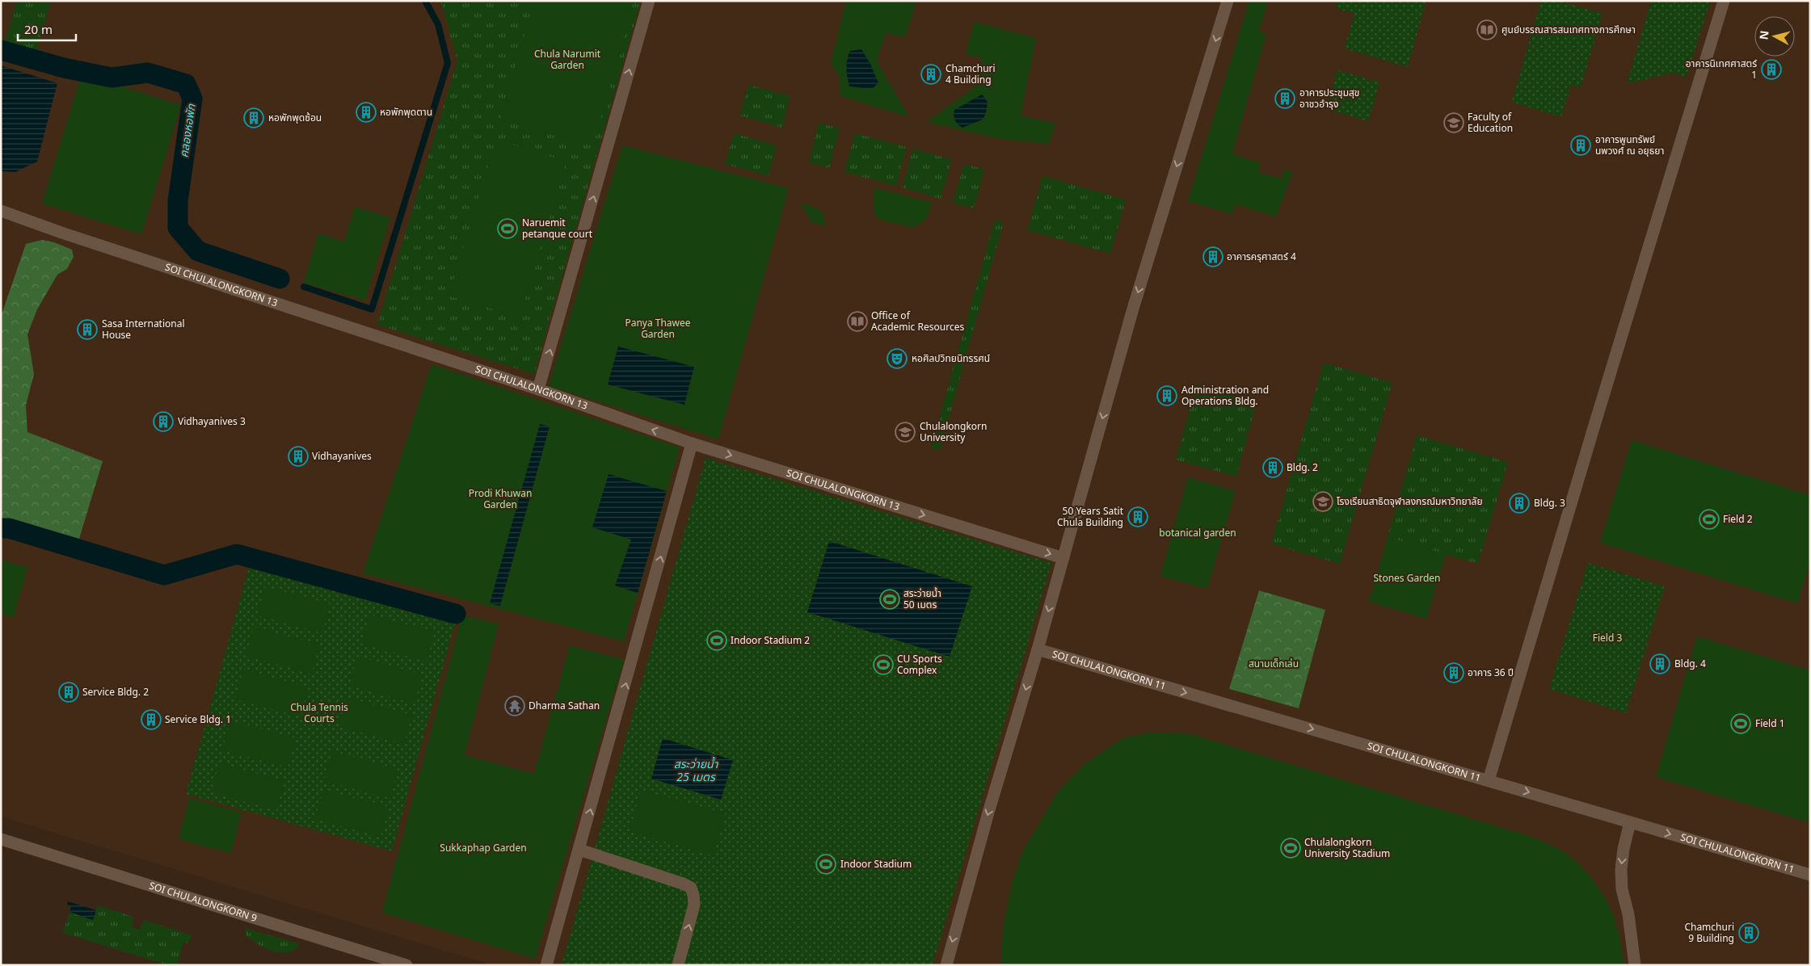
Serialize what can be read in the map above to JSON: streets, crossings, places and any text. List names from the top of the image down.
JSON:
{
  "streets": {
    "street": ["SOI CHULALONGKORN 13", "SOI CHULALONGKORN 11", "SOI CHULALONGKORN 9"]
  },
  "one_way": ["SOI CHULALONGKORN 11"],
  "water": ["คลองหอพัก", "สระว่ายน้ำ 25 เมตร"],
  "parks": [
    "Chula Narumit Garden",
    "Panya Thawee Garden",
    "Prodi Khuwan Garden",
    "botanical garden",
    "Stones Garden",
    "Field 3",
    "สนามเด็กเล่น",
    "Chula Tennis Courts",
    "Sukkaphap Garden"
  ],
  "places": {
    "library": ["ศูนย์บรรณสารสนเทศทางการศึกษา", "Office of Academic Resources"],
    "building": [
      "อาคารนิเทศศาสตร์ 1",
      "Chamchuri 4 Building",
      "อาคารประชุมสุข อาชวอำรุง",
      "หอพักพุดตาน",
      "หอพักพุดซ้อน",
      "อาคารพูนทรัพย์ นพวงศ์ ณ อยุธยา",
      "อาคารครุศาสตร์ 4",
      "Sasa International House",
      "Administration and Operations Bldg.",
      "Vidhayanives 3",
      "Vidhayanives",
      "Bldg. 2",
      "Bldg. 3",
      "50 Years Satit Chula Building",
      "Bldg. 4",
      "อาคาร 36 ปี",
      "Service Bldg. 2",
      "Service Bldg. 1",
      "Chamchuri 9 Building"
    ],
    "school or university": ["Faculty of Education", "Chulalongkorn University", "โรงเรียนสาธิตจุฬาลงกรณ์มหาวิทยาลัย"],
    "sports": [
      "Naruemit petanque court",
      "Field 2",
      "สระว่ายน้ำ 50 เมตร",
      "Indoor Stadium 2",
      "CU Sports Complex",
      "Field 1",
      "Chulalongkorn University Stadium",
      "Indoor Stadium"
    ],
    "theatre": ["หอศิลปวิทยนิทรรศน์"],
    "temple": ["Dharma Sathan"]
  },
  "scale_bar": "20 m",
  "north": "left"
}
